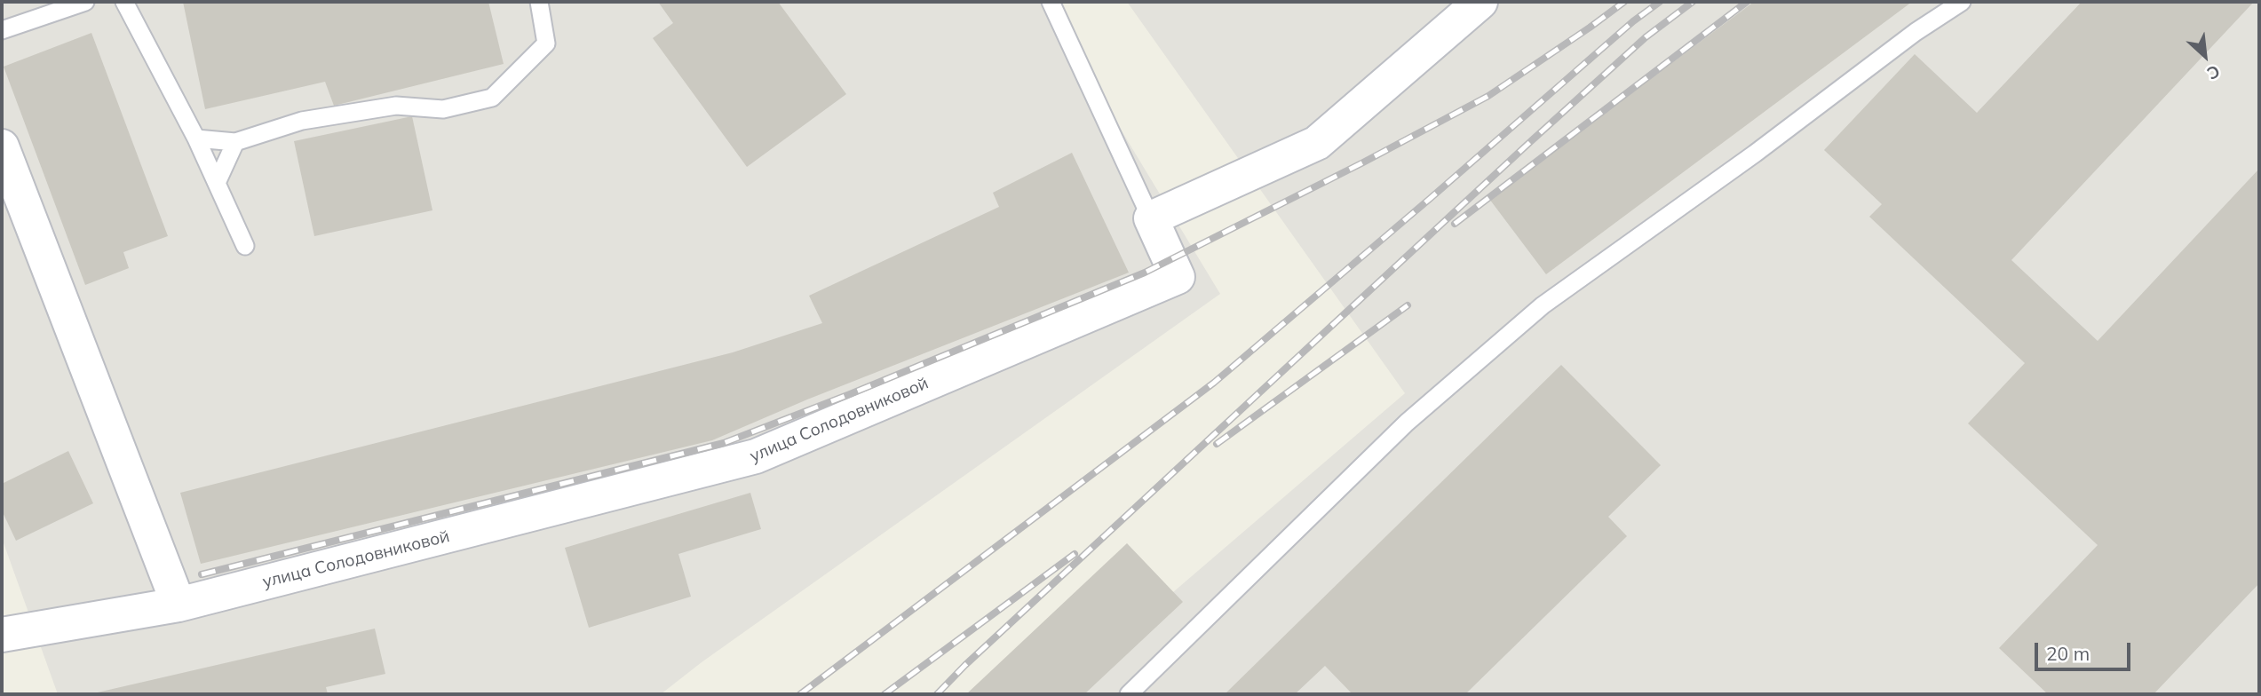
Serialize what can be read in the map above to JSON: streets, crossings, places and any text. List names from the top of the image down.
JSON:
{
  "streets": {
    "street": ["улица Солодовниковой"]
  },
  "scale_bar": "20 m",
  "north": "bottom right"
}
